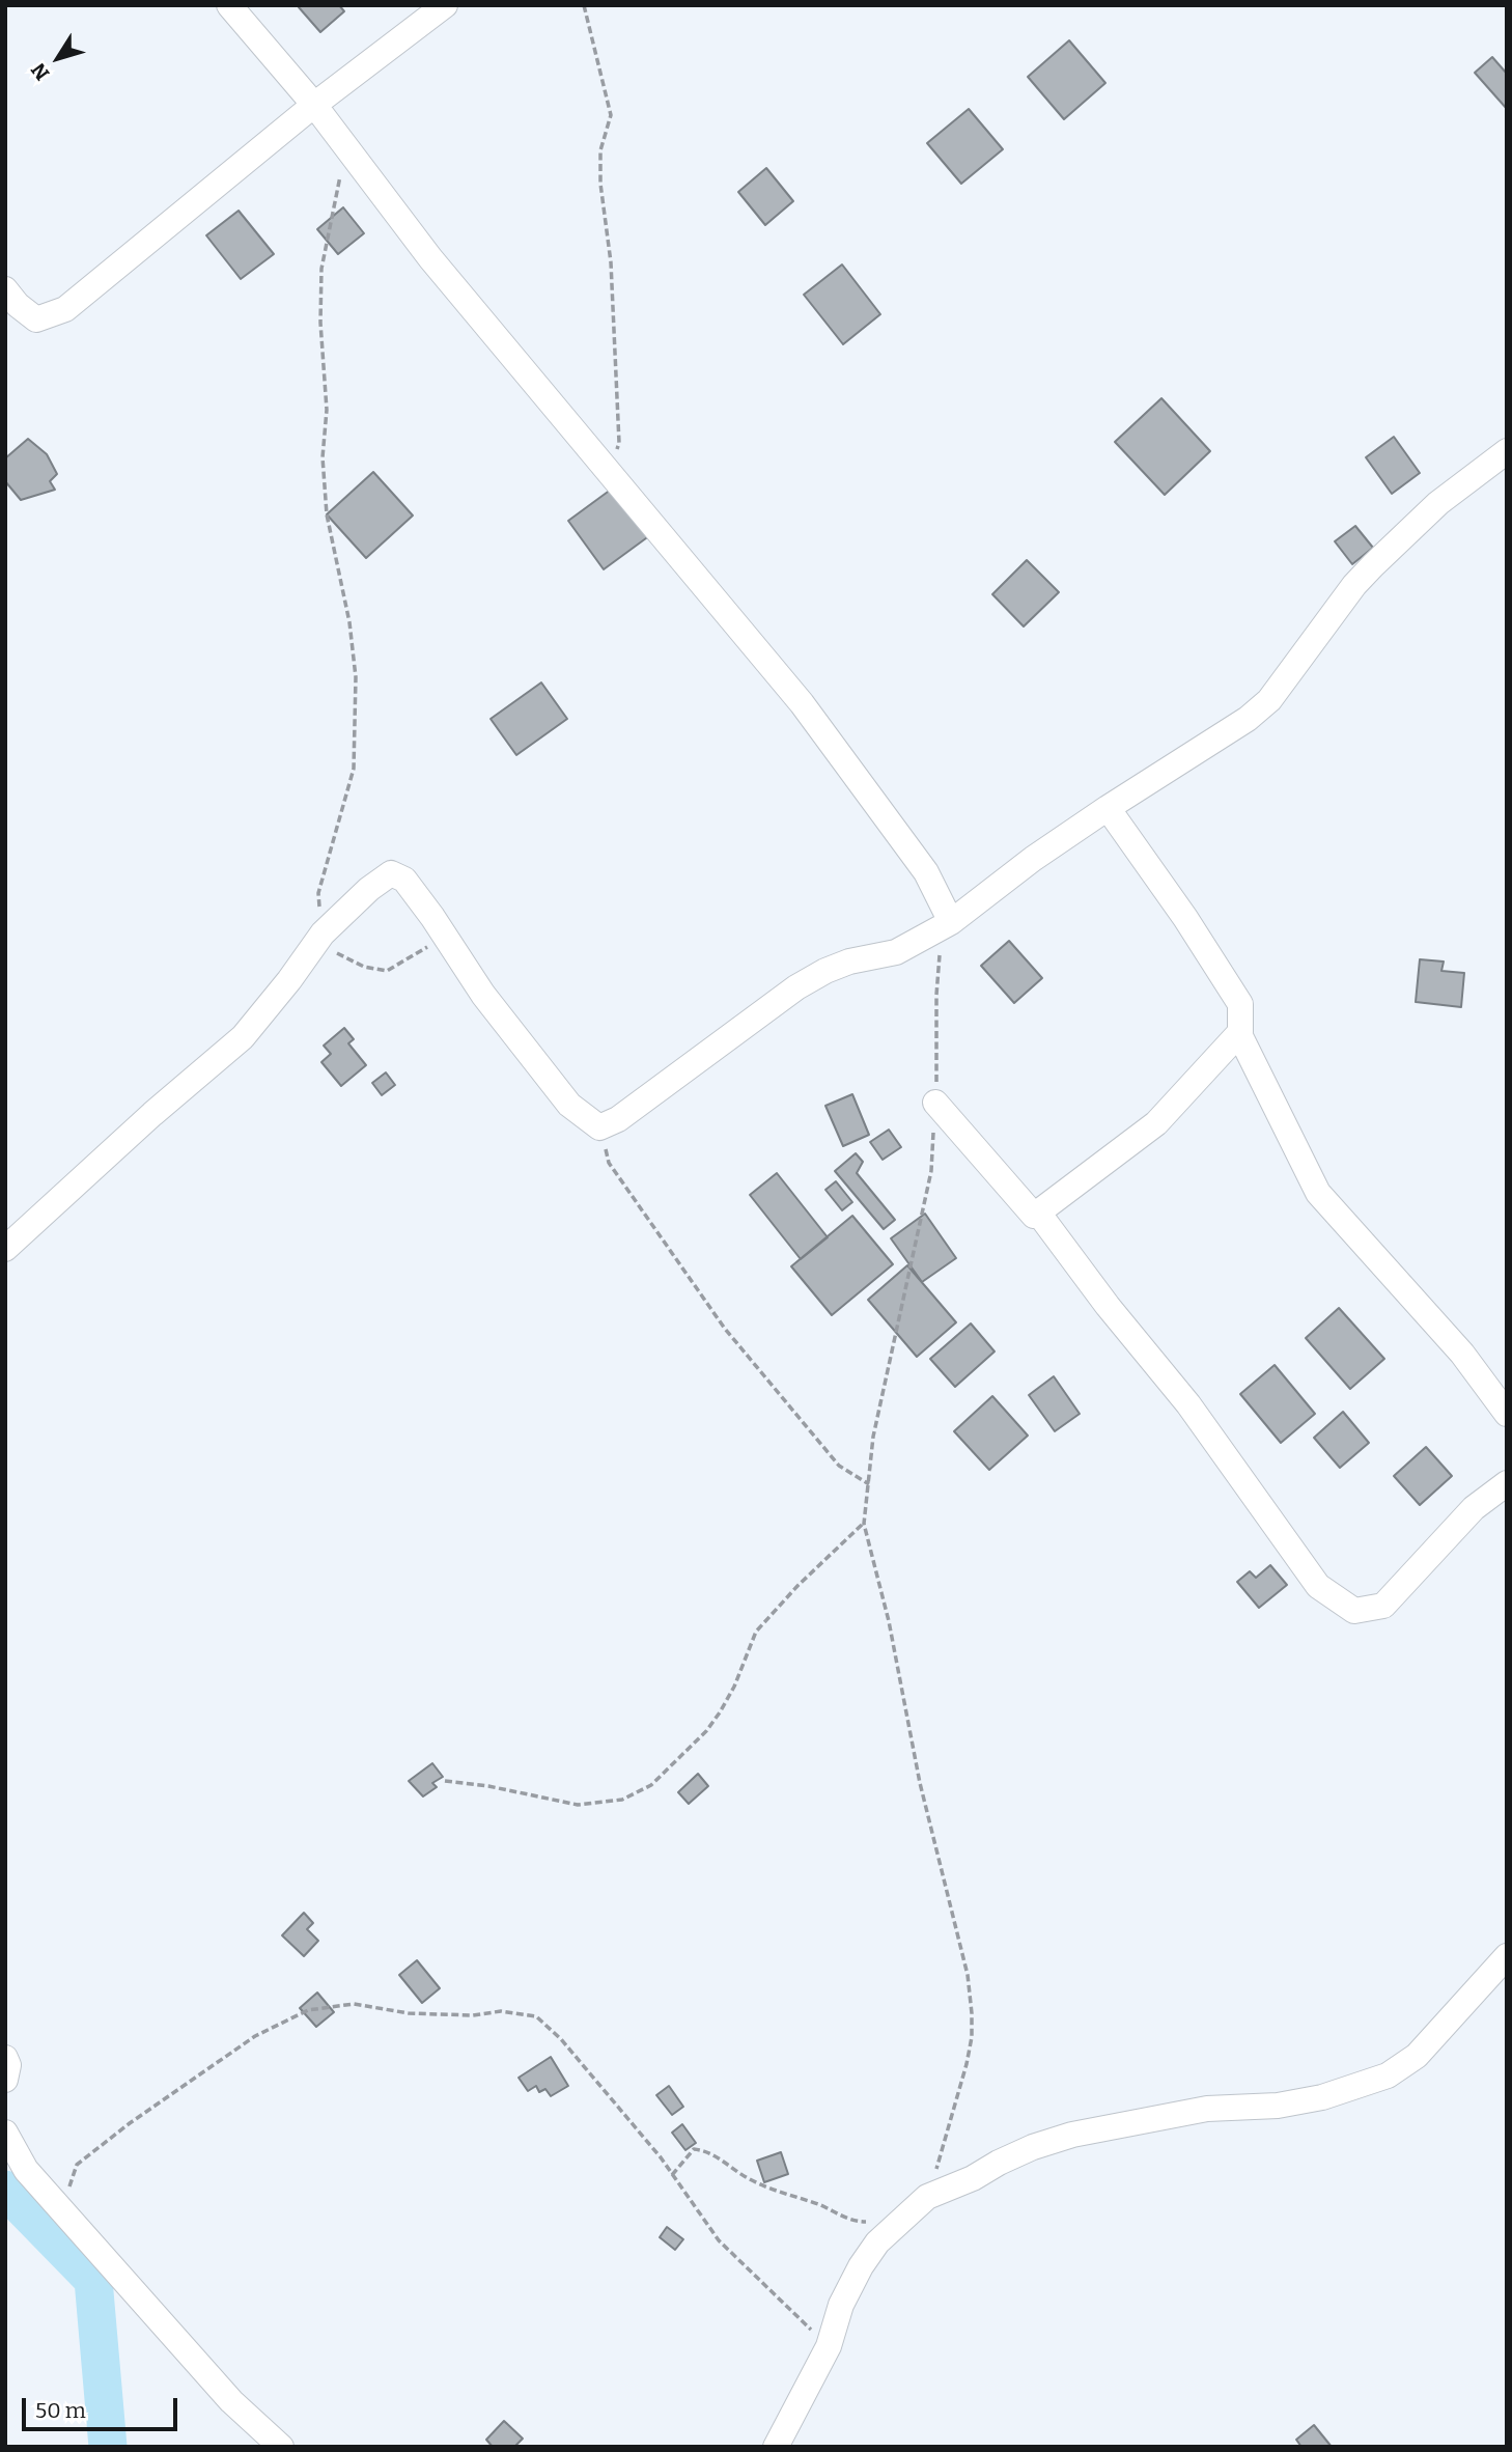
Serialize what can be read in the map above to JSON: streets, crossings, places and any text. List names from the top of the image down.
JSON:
{
  "scale_bar": "50 m",
  "north": "bottom left"
}
